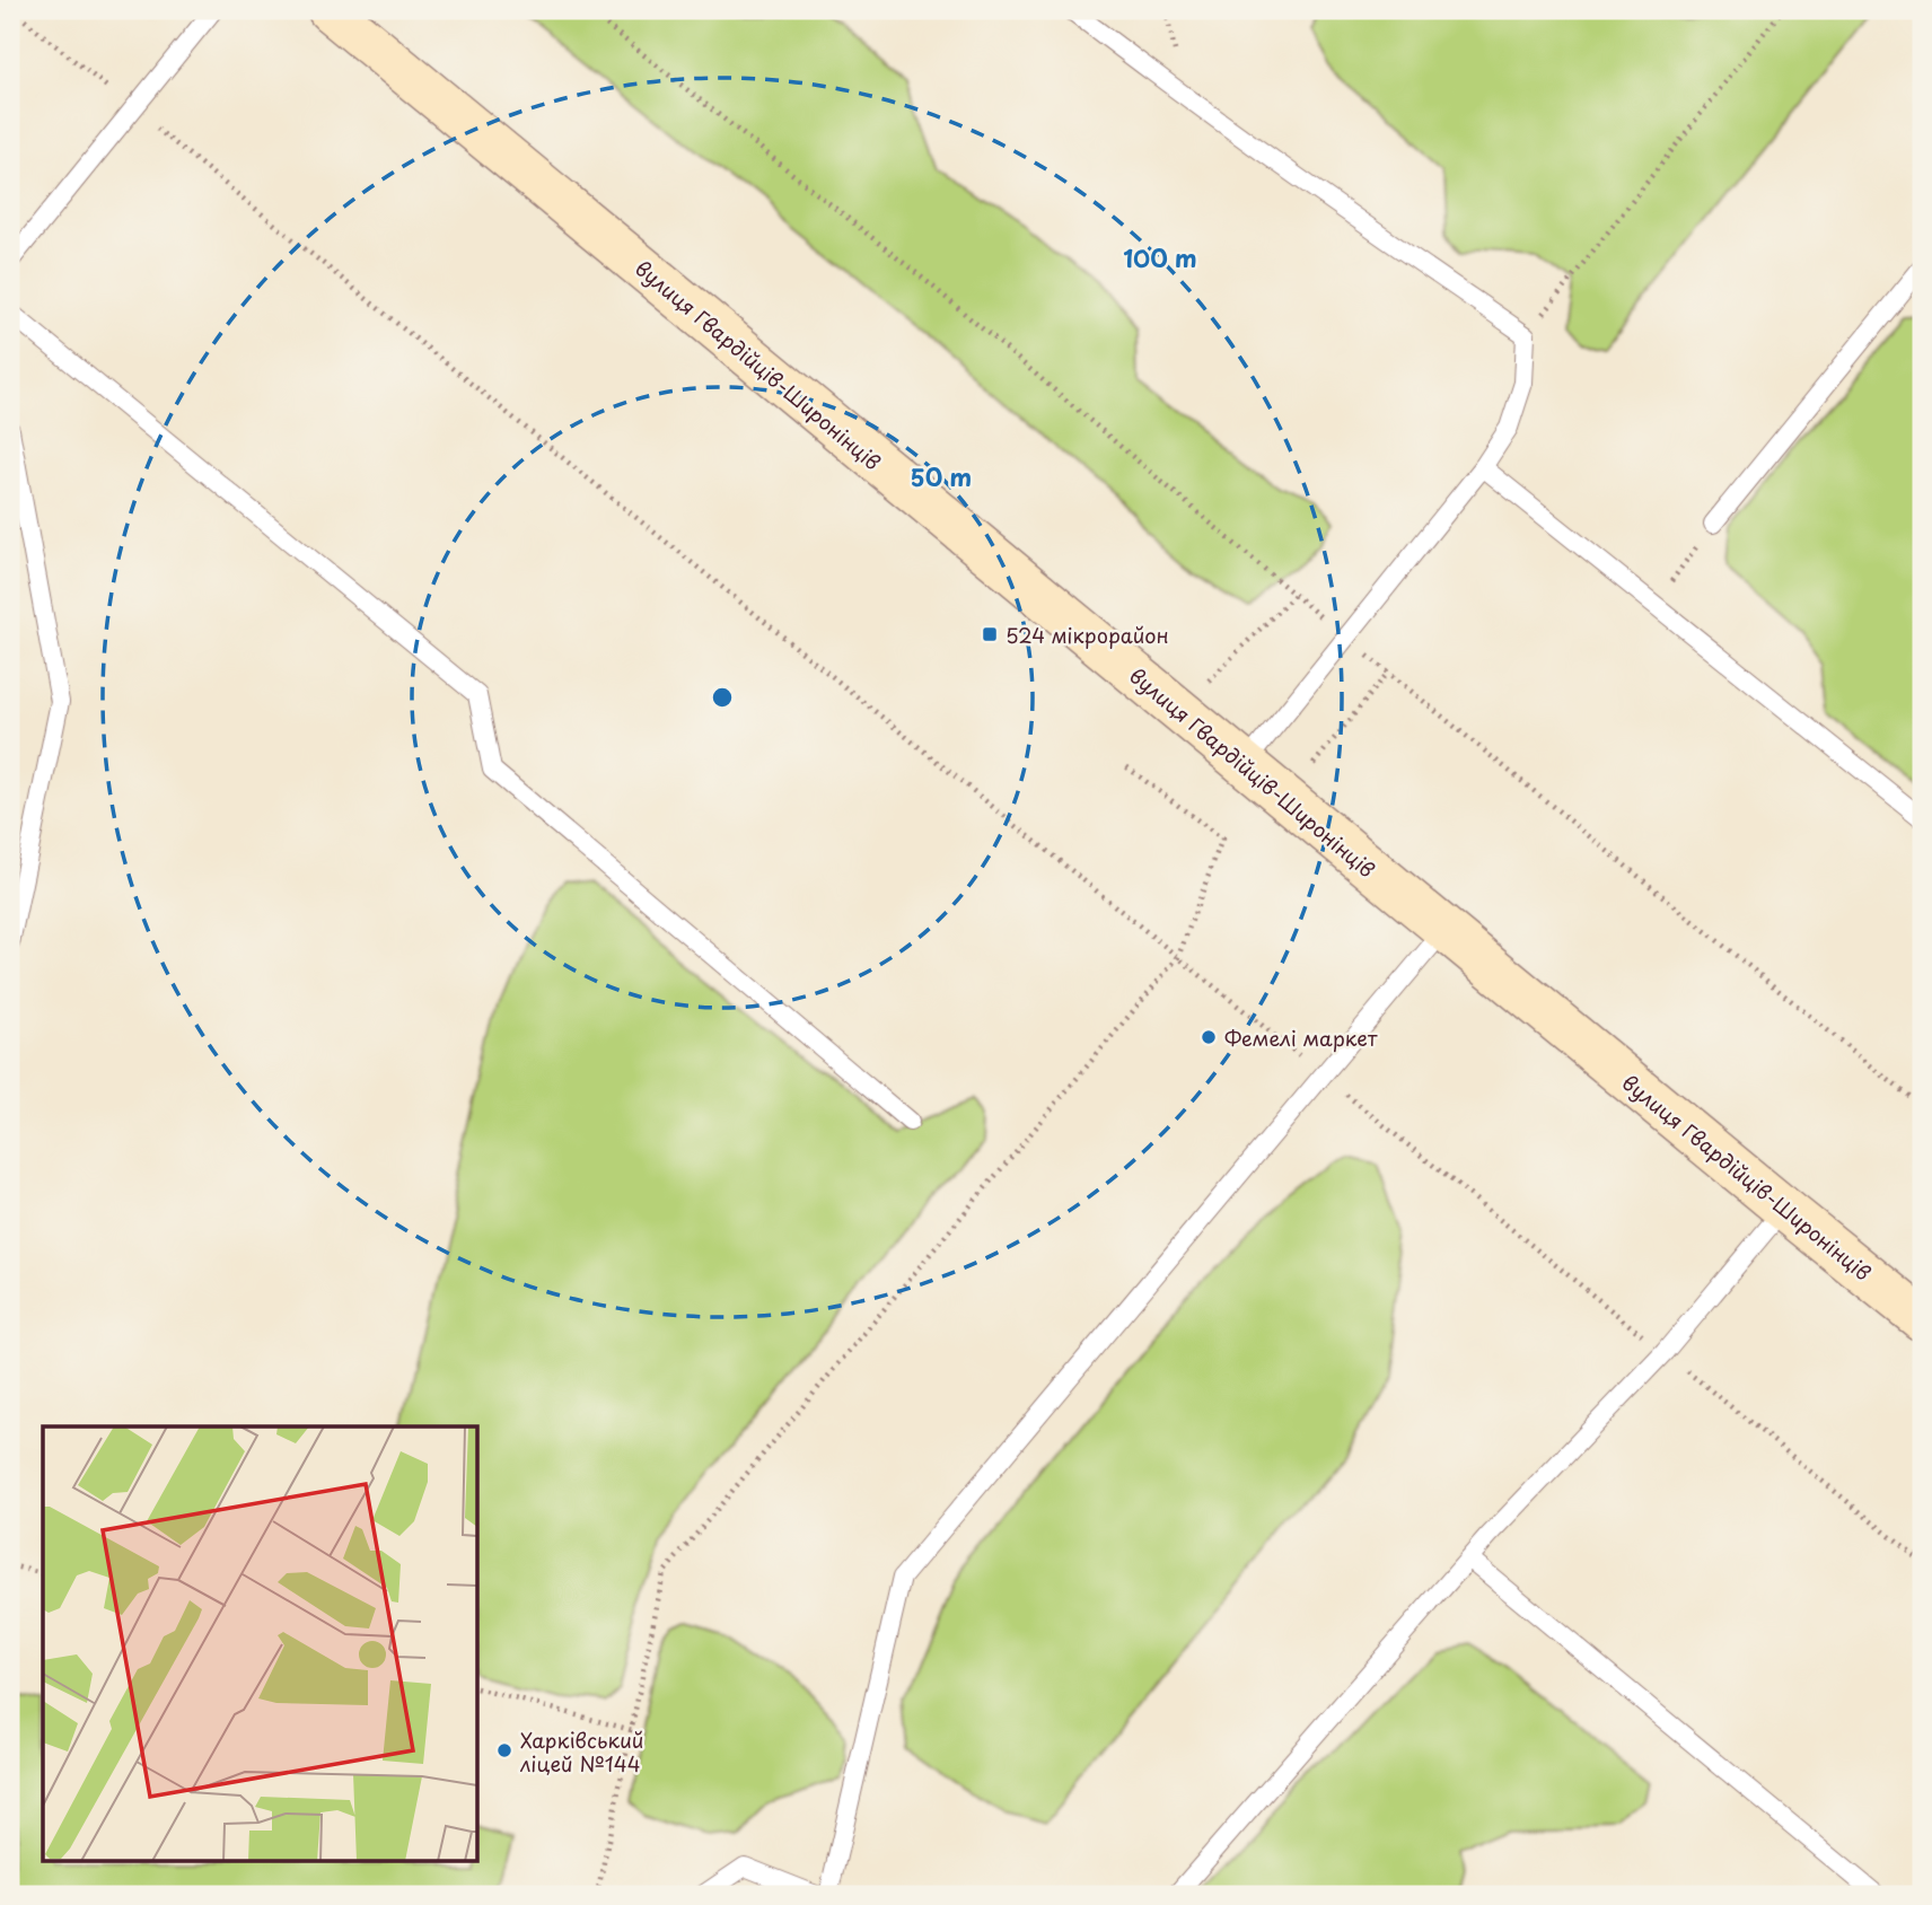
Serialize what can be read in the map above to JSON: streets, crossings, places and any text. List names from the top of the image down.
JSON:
{
  "streets": {
    "main road": ["вулиця Гвардійців-Широнінців"]
  },
  "places": {
    "transit": ["524 мікрорайон"],
    "other": ["Фемелі маркет", "Харківський ліцей №144"]
  },
  "rings": ["100 m", "50 m"]
}
